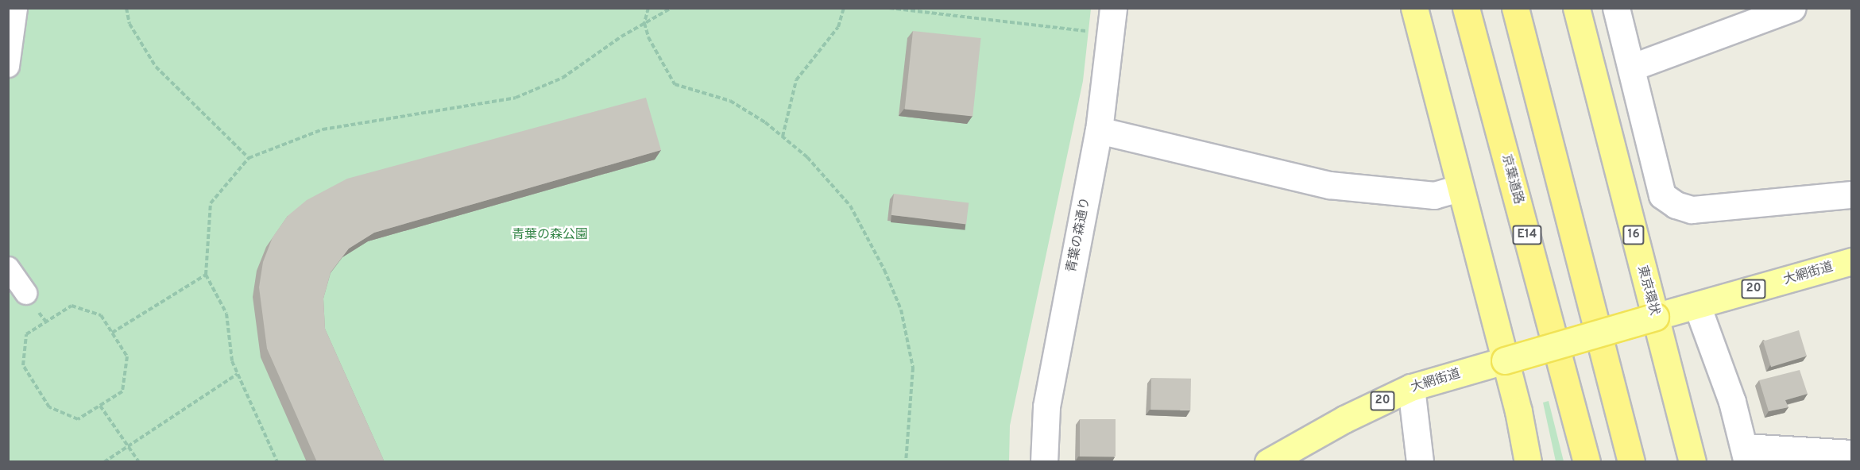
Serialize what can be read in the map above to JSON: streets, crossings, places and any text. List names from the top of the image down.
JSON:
{
  "streets": {
    "highway": [
      "京葉道路",
      "E14",
      "16",
      "東京環状"
    ],
    "main road": ["大網街道", "20"],
    "street": ["青葉の森通り"]
  },
  "crossings": [
    ["大網街道", "20"],
    ["大網街道", "東京環状"],
    ["20", "東京環状"]
  ],
  "parks": ["青葉の森公園"]
}
